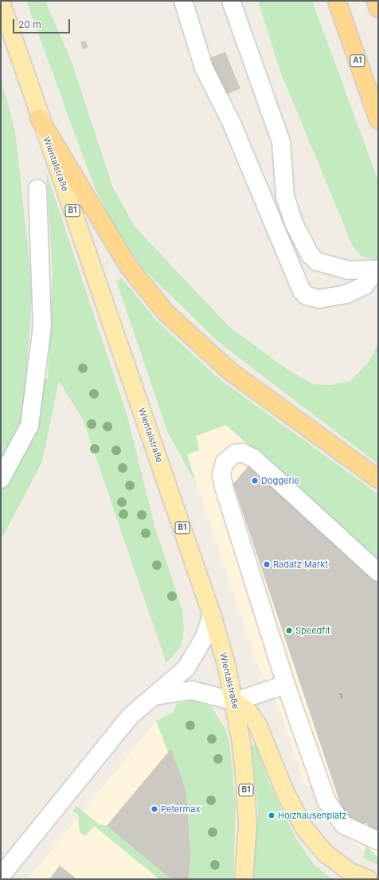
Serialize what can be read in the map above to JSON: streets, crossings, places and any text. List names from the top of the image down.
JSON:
{
  "streets": {
    "highway": ["A1"],
    "main road": ["Wientalstraße", "B1"]
  },
  "places": [
    "Doggerie",
    "Radatz Markt",
    "Speedfit",
    "Petermax",
    "Holzhausenplatz"
  ],
  "house_numbers": ["1"],
  "scale_bar": "20 m"
}
